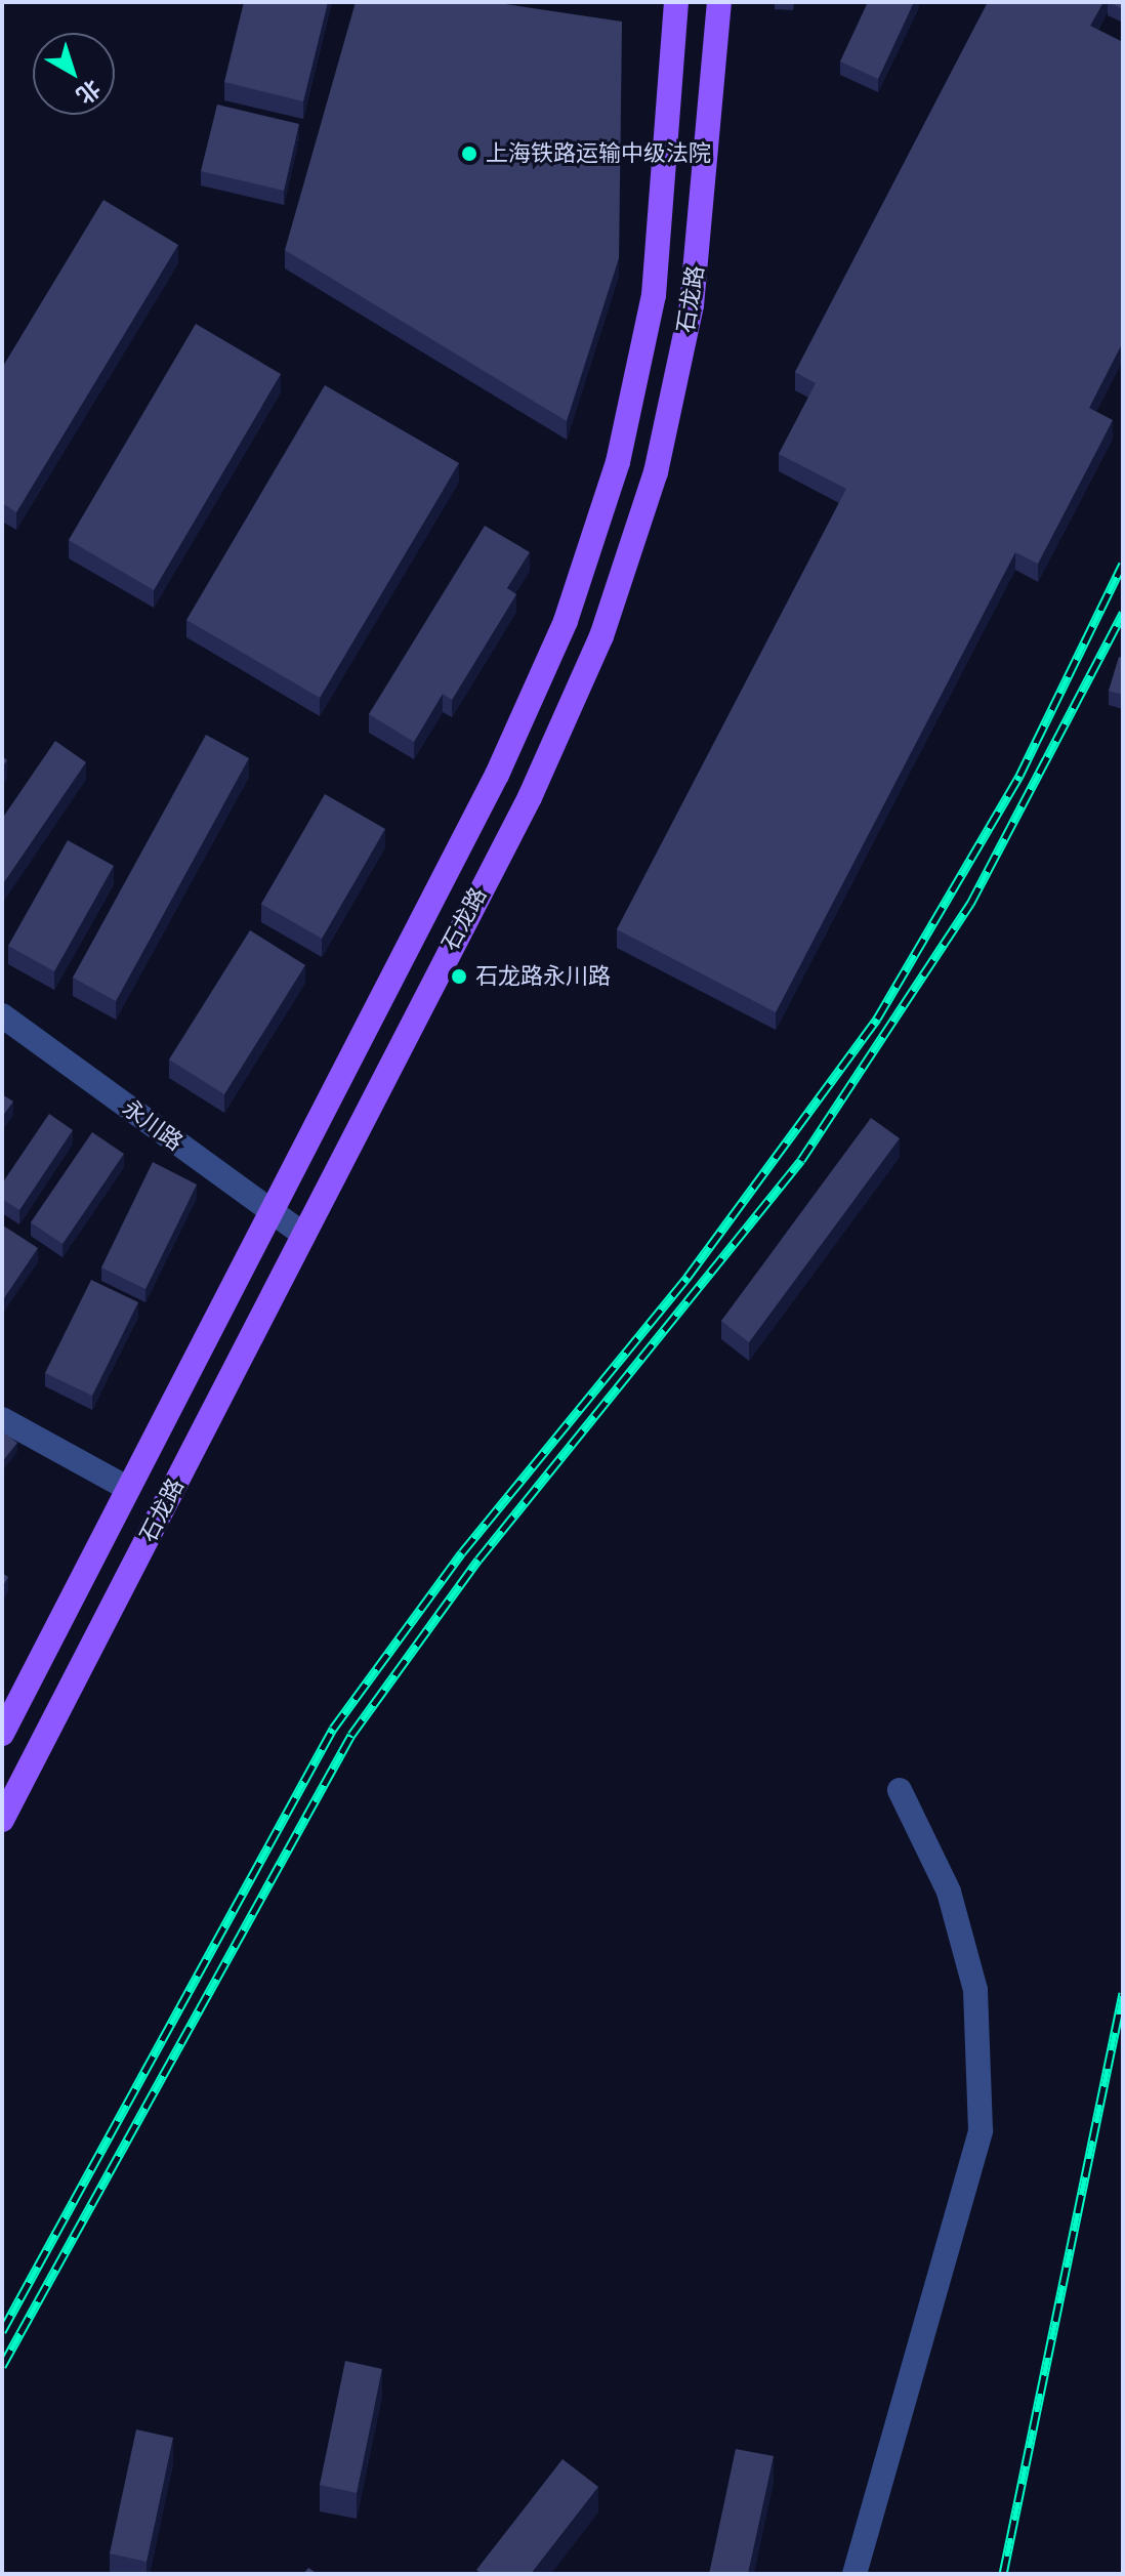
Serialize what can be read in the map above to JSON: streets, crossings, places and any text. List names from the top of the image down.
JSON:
{
  "streets": {
    "main road": ["石龙路"],
    "street": ["永川路"]
  },
  "crossings": [
    ["石龙路", "永川路"]
  ],
  "places": ["上海铁路运输中级法院", "石龙路永川路"],
  "north": "bottom right"
}
